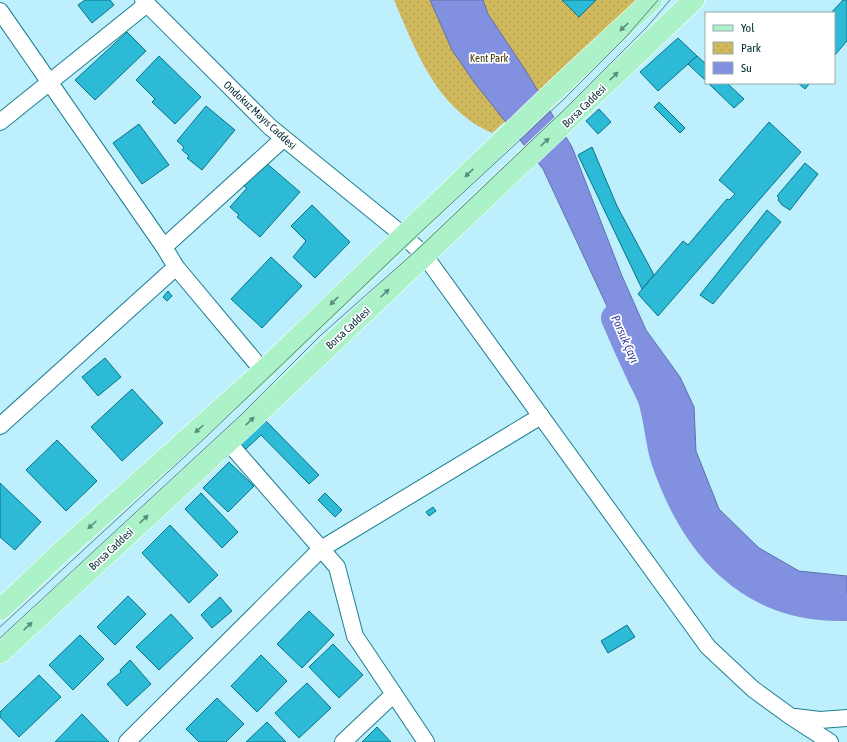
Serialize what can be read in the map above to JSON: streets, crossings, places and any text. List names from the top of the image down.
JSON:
{
  "streets": {
    "main road": ["Borsa Caddesi"],
    "street": ["Ondokuz Mayıs Caddesi"]
  },
  "crossings": [
    ["Borsa Caddesi", "Ondokuz Mayıs Caddesi"]
  ],
  "water": ["Porsuk Çayı"],
  "parks": ["Kent Park"],
  "legend": ["Yol", "Park", "Su"]
}
